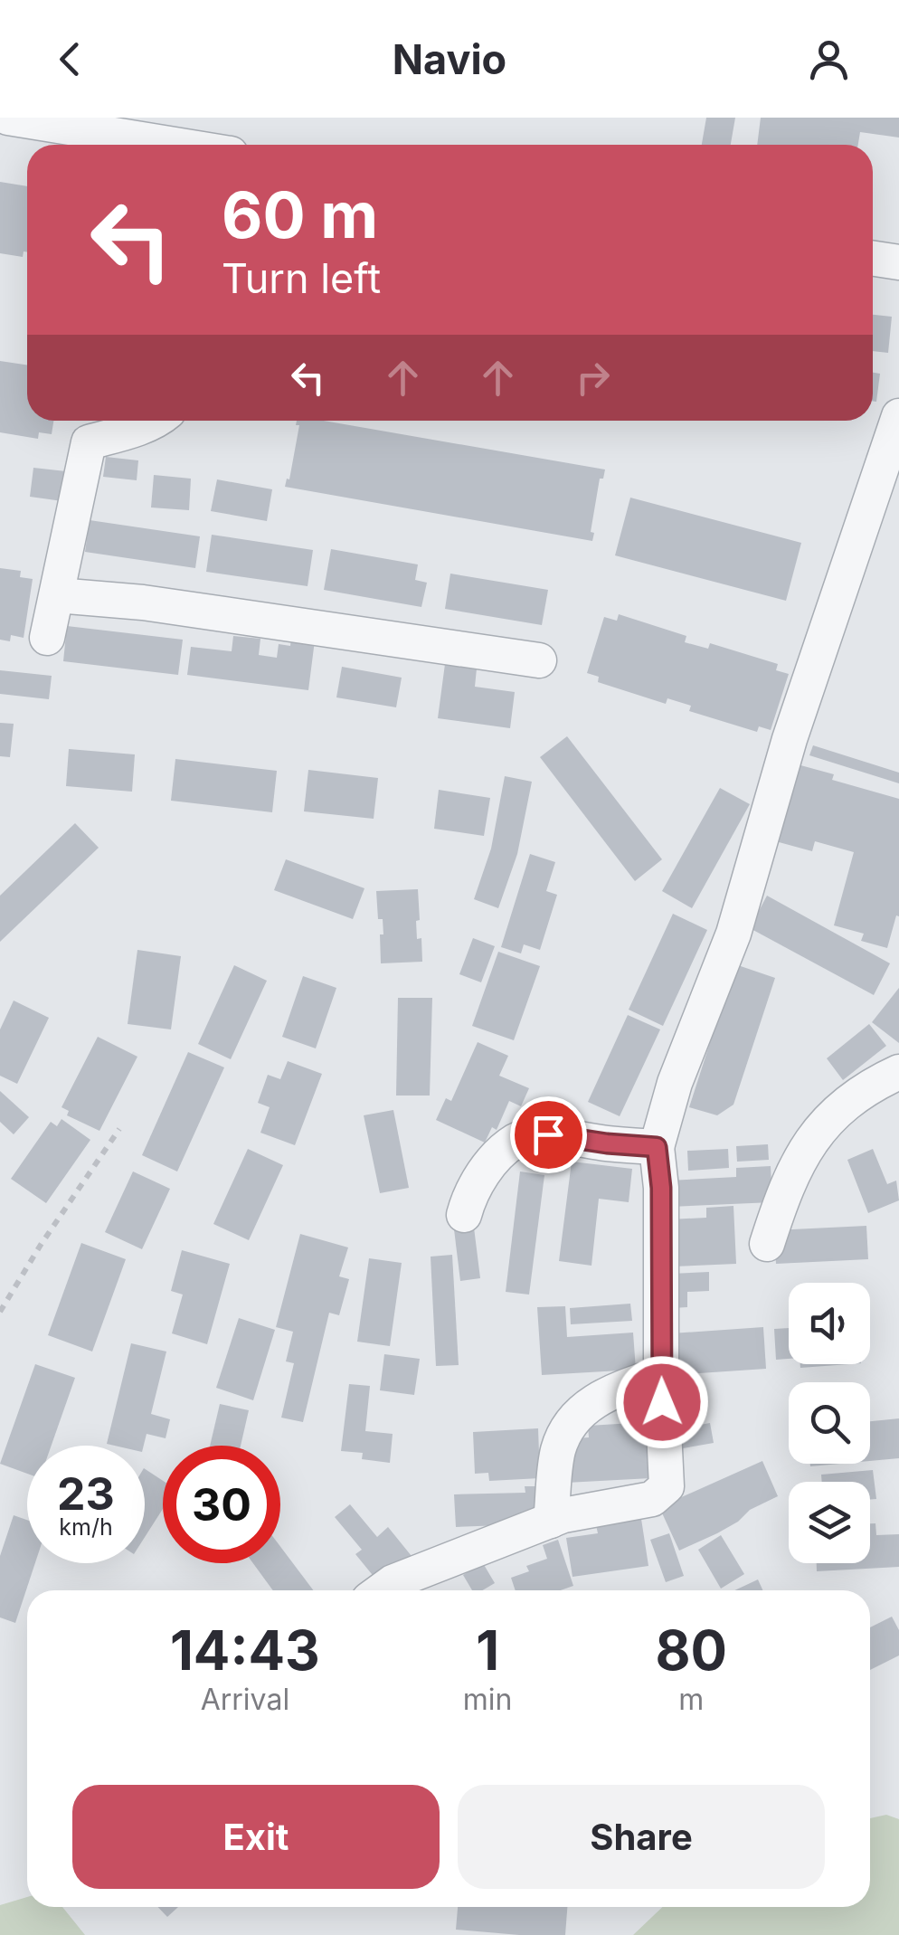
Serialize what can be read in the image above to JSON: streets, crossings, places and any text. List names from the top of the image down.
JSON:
{
  "page": {
    "header": "Navio",
    "turn": ["60 m", "Turn left"],
    "speed": "23 km/h",
    "limit": "30",
    "eta": [
      "14:43",
      "Arrival",
      "1",
      "min",
      "80",
      "m"
    ],
    "buttons": ["Exit", "Share"]
  }
}
